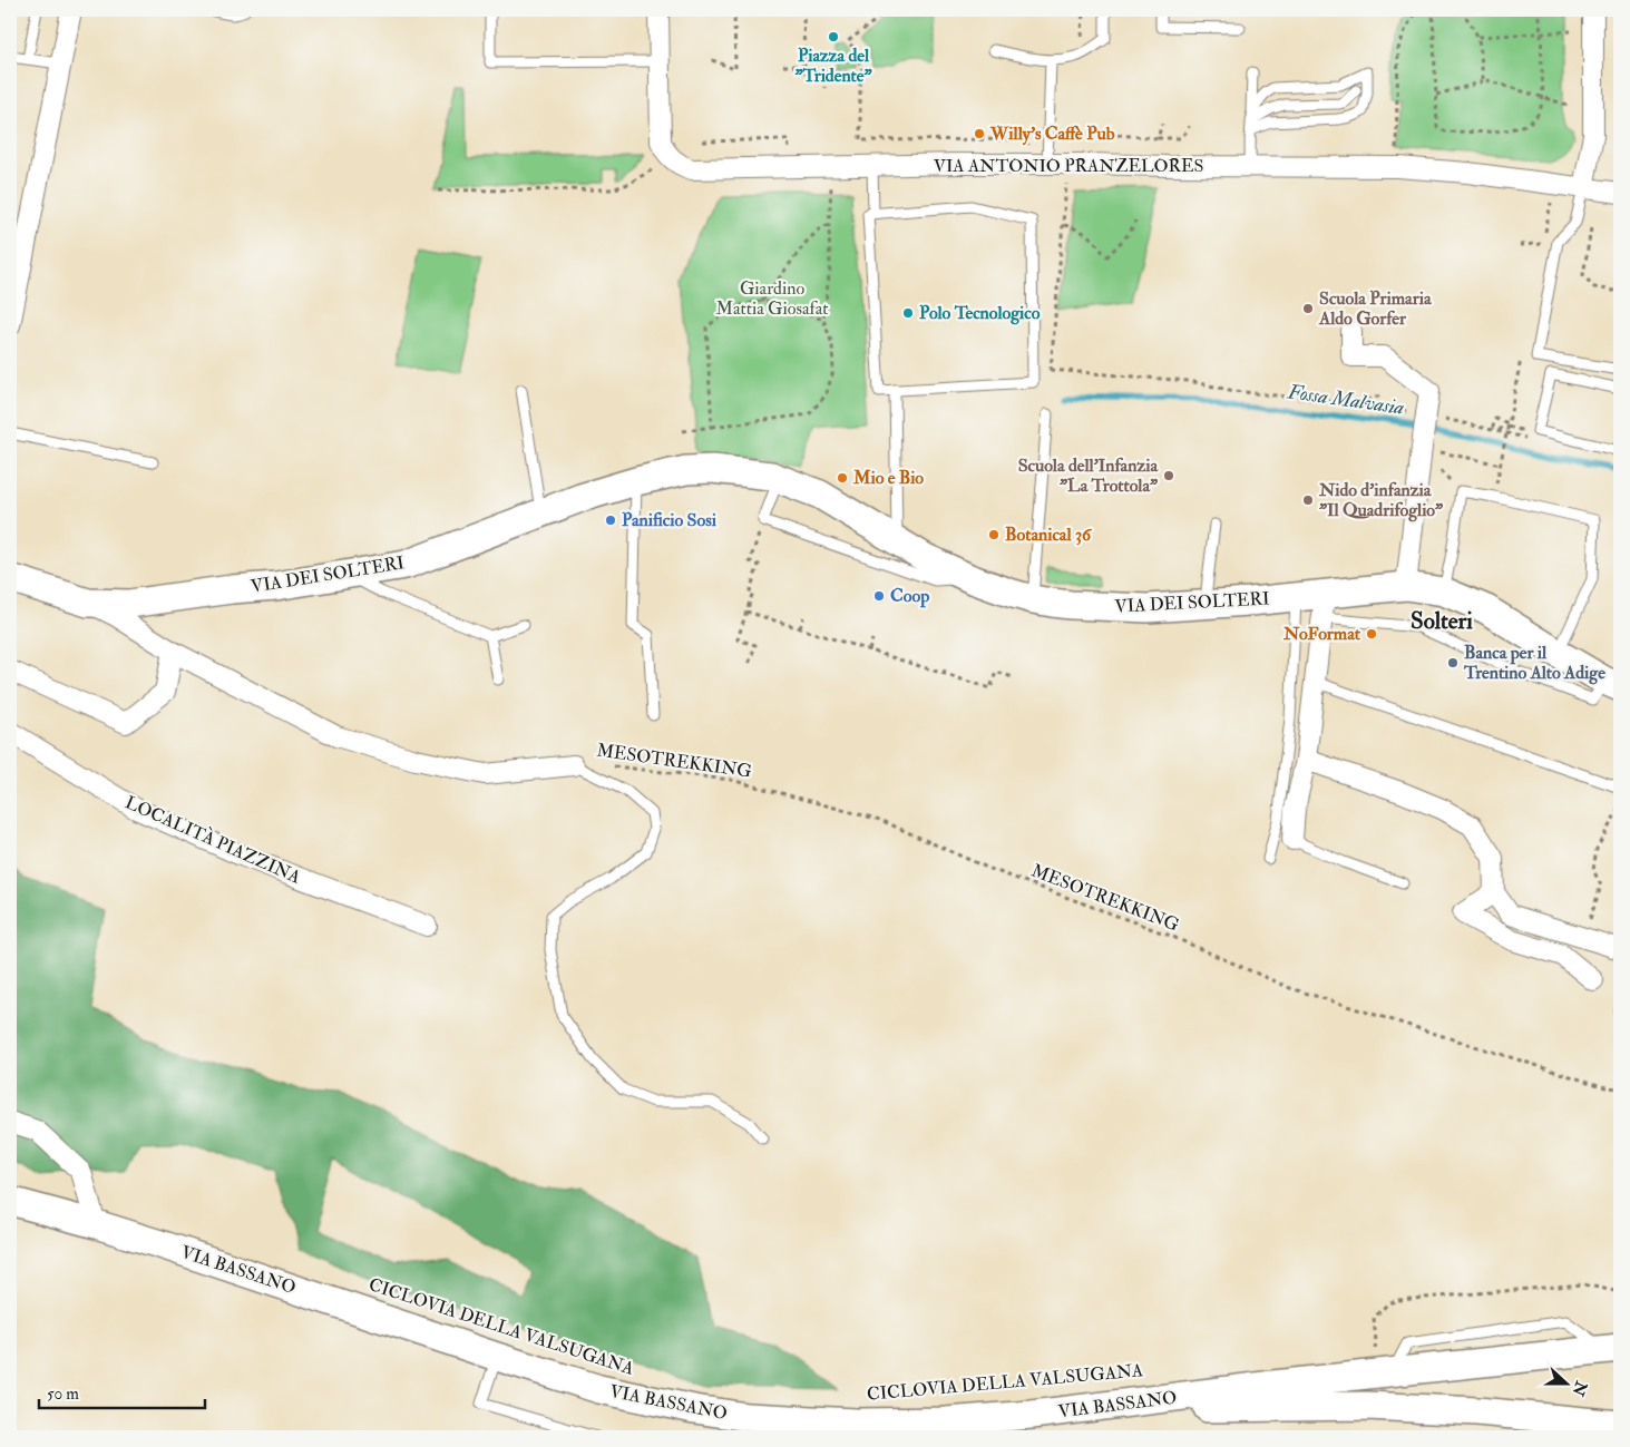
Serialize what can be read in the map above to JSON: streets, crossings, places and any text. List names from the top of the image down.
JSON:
{
  "streets": {
    "main road": ["VIA DEI SOLTERI", "VIA BASSANO"],
    "street": ["VIA ANTONIO PRANZELORES", "LOCALITÀ PIAZZINA"],
    "path": ["MESOTREKKING"]
  },
  "districts": ["Solteri"],
  "water": ["Fossa Malvasia"],
  "parks": ["Giardino Mattia Giosafat"],
  "places": [
    "Piazza del \"Tridente\"",
    "Willy's Caffè Pub",
    "Scuola Primaria Aldo Gorfer",
    "Polo Tecnologico",
    "Scuola dell'Infanzia \"La Trottola\"",
    "Mio e Bio",
    "Nido d'infanzia \"Il Quadrifoglio\"",
    "Panificio Sosi",
    "Botanical 36",
    "Coop",
    "NoFormat",
    "Banca per il Trentino Alto Adige"
  ],
  "scale_bar": "50 m",
  "north": "right"
}
